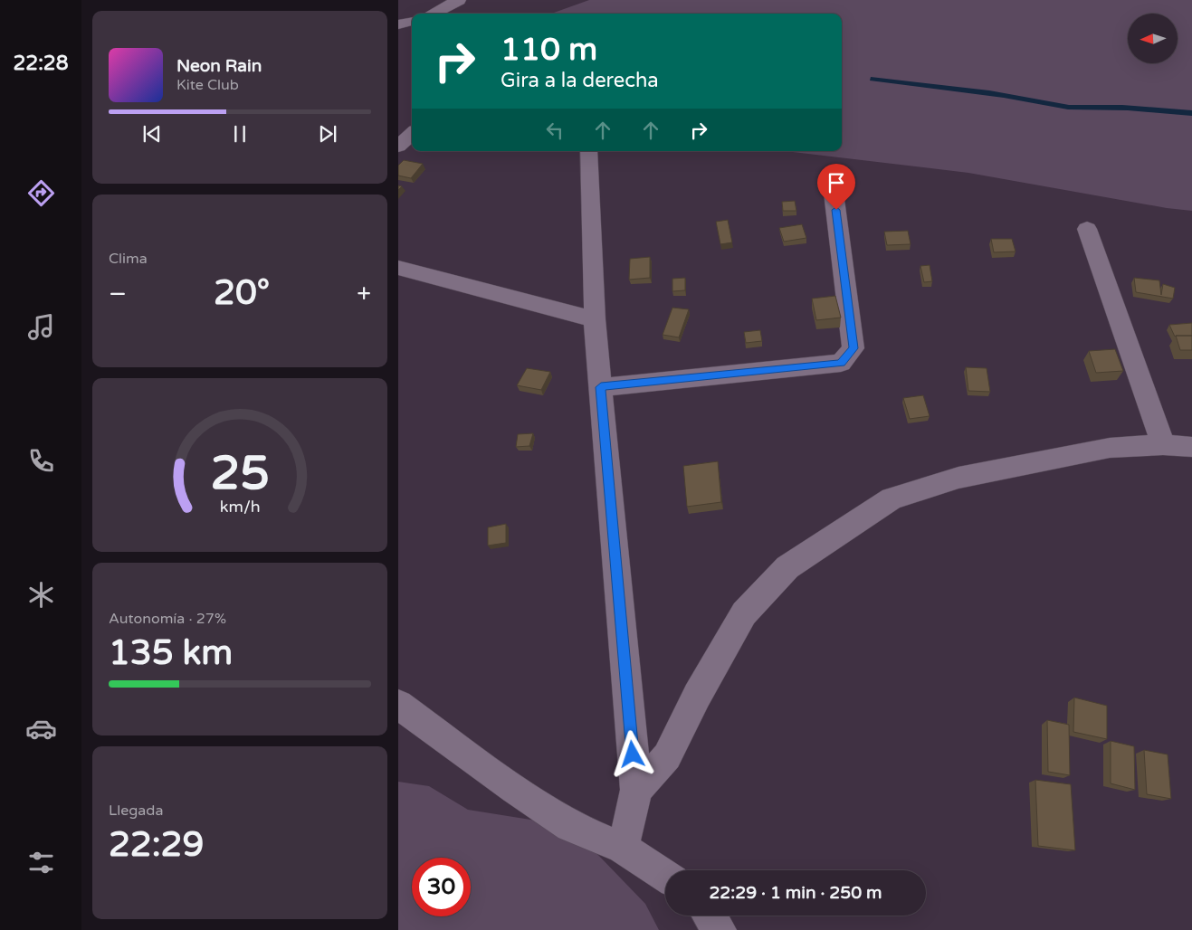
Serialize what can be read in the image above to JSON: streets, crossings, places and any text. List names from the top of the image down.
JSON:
{
  "north": "left",
  "page": {
    "tabs": "22:28",
    "turn": ["110 m", "Gira a la derecha"],
    "song": ["Neon Rain", "Kite Club"],
    "tile": [
      "Clima",
      ["Autonomía · 27%", "135 km"],
      ["Llegada", "22:29"]
    ],
    "heat": ["−", "20°", "+"],
    "limit": "30",
    "trip": "22:29 · 1 min · 250 m",
    "gauge": ["25", "km/h"]
  }
}
